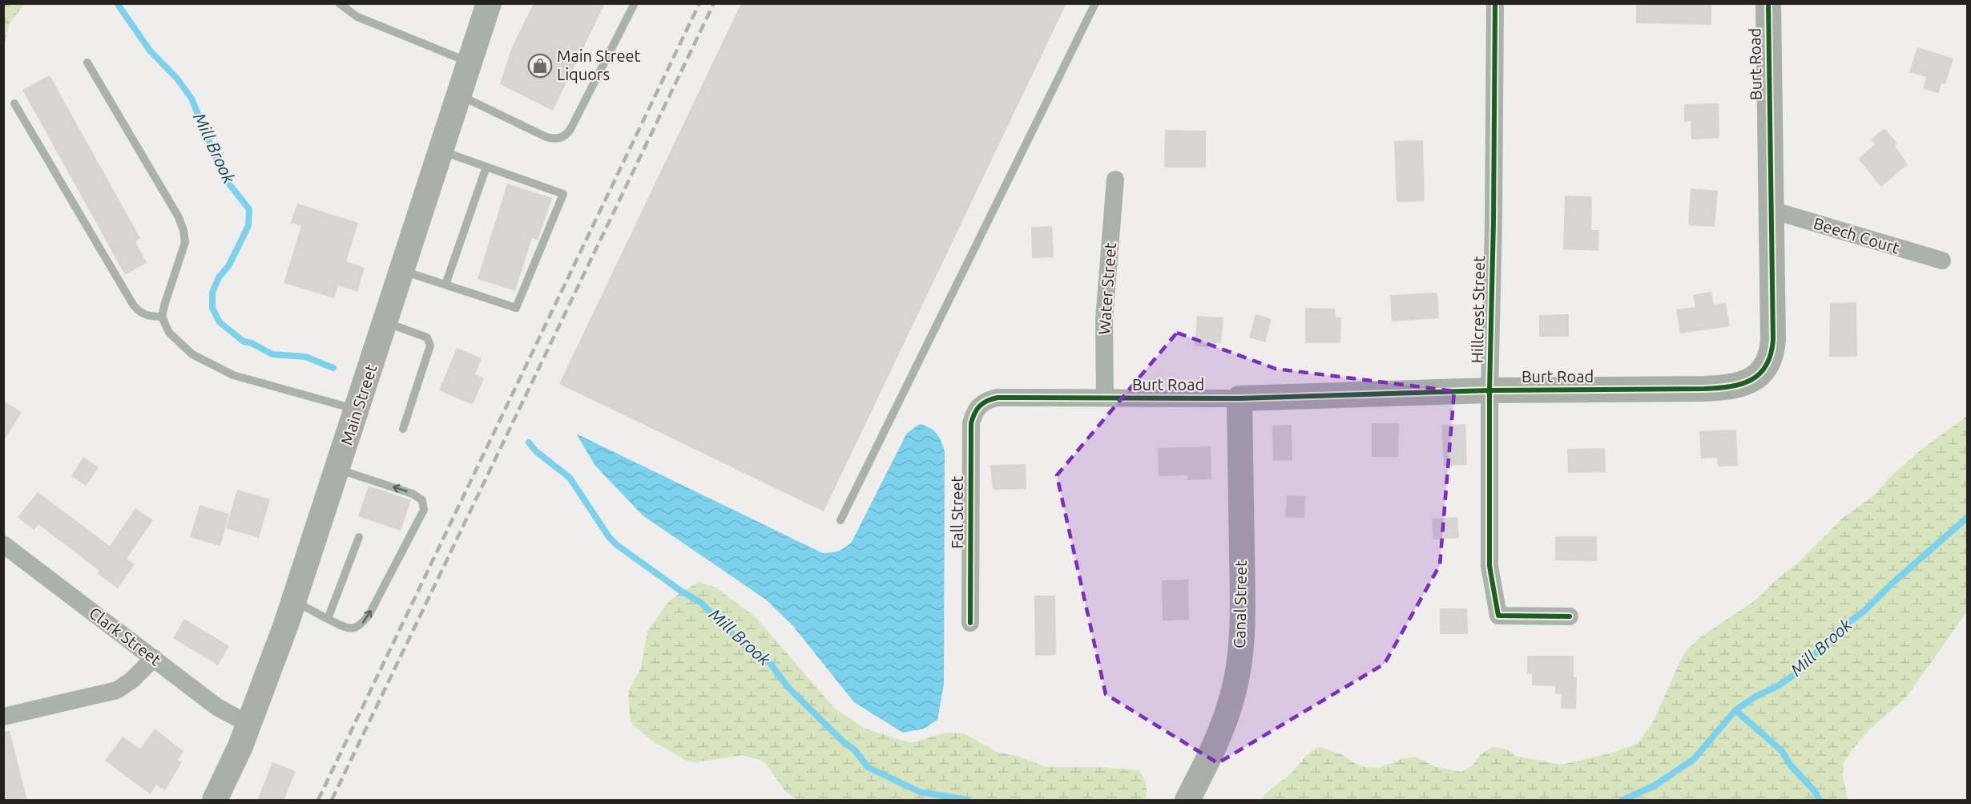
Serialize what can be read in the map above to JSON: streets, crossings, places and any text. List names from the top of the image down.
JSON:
{
  "streets": {
    "street": [
      "Burt Road",
      "Beech Court",
      "Water Street",
      "Hillcrest Street",
      "Main Street",
      "Fall Street",
      "Canal Street",
      "Clark Street"
    ]
  },
  "crossings": [
    ["Burt Road", "Beech Court"],
    ["Burt Road", "Water Street"],
    ["Burt Road", "Hillcrest Street"],
    ["Burt Road", "Fall Street"],
    ["Burt Road", "Canal Street"],
    ["Main Street", "Clark Street"]
  ],
  "water": ["Mill Brook"],
  "places": {
    "shop": ["Main Street Liquors"]
  }
}
